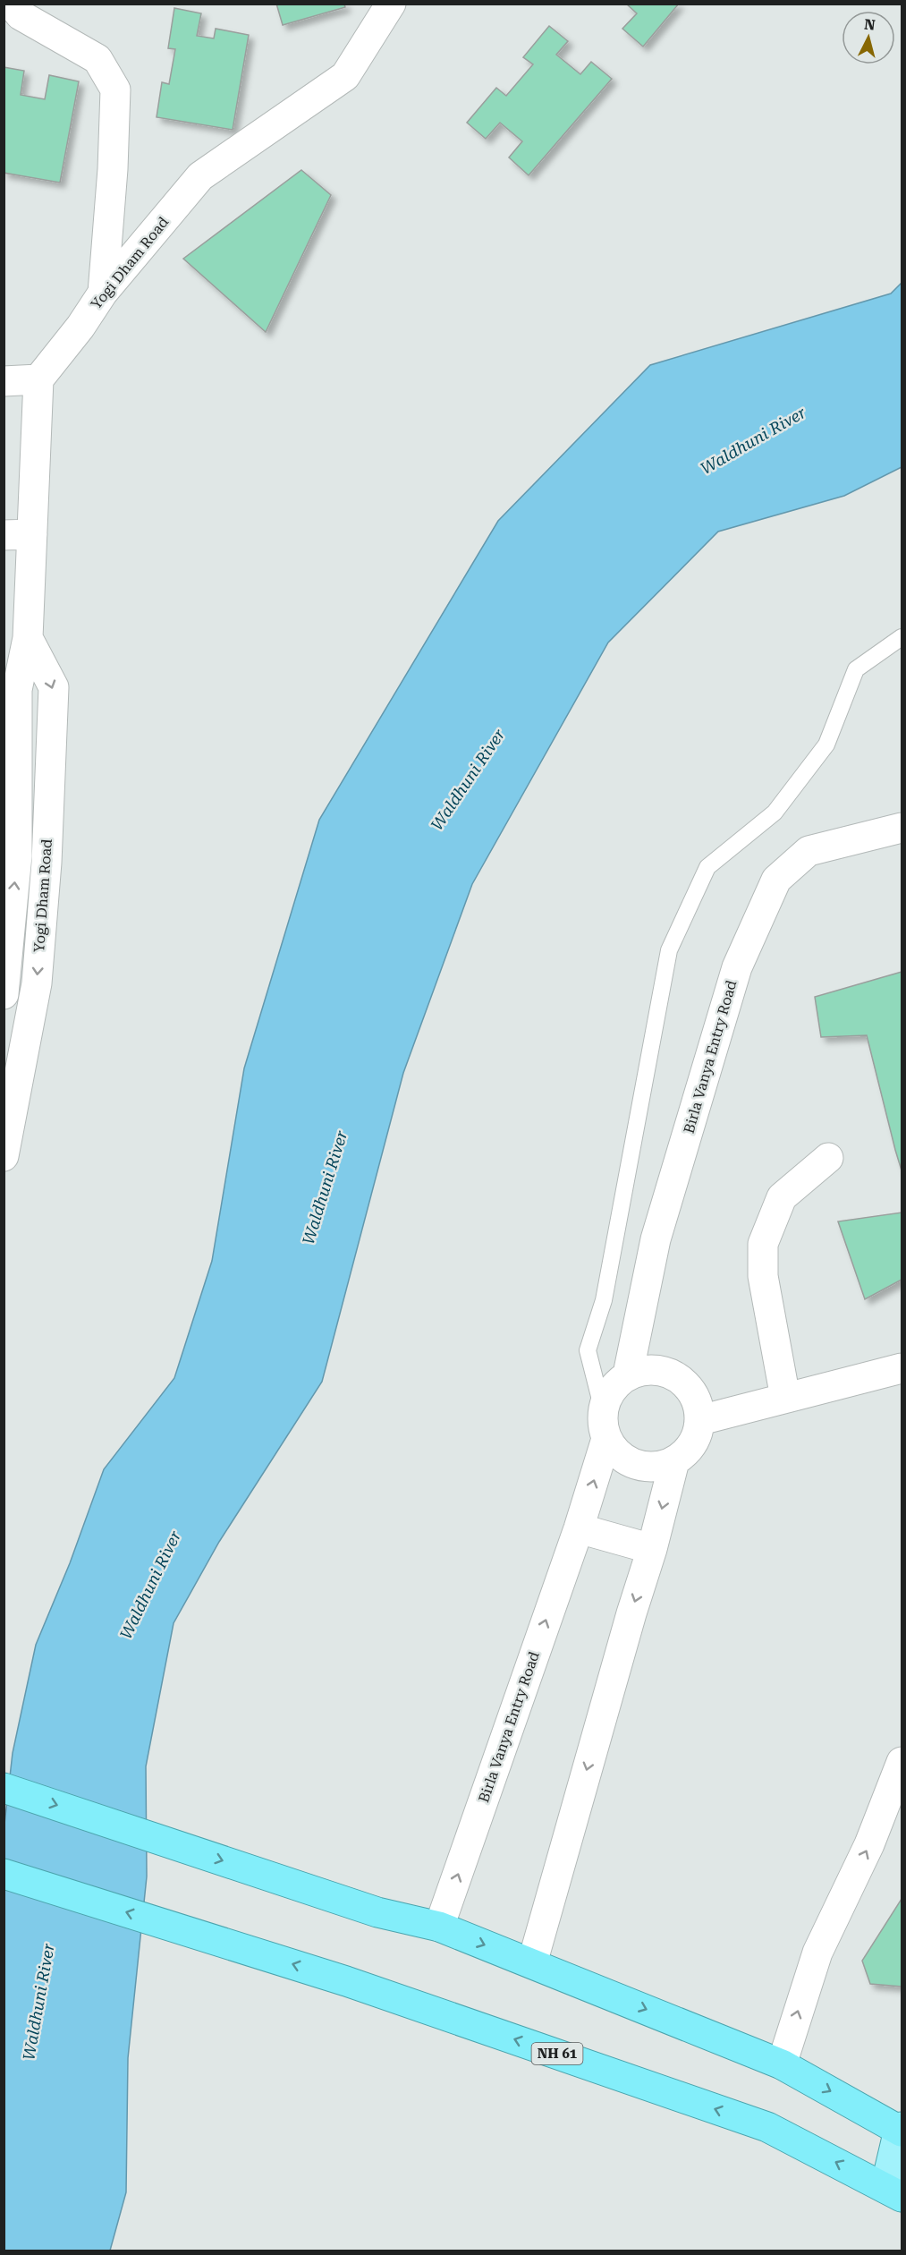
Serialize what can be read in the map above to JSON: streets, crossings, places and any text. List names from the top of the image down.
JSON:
{
  "streets": {
    "highway": ["NH 61"],
    "street": ["Yogi Dham Road", "Birla Vanya Entry Road"]
  },
  "water": ["Waldhuni River"],
  "north": "top"
}
